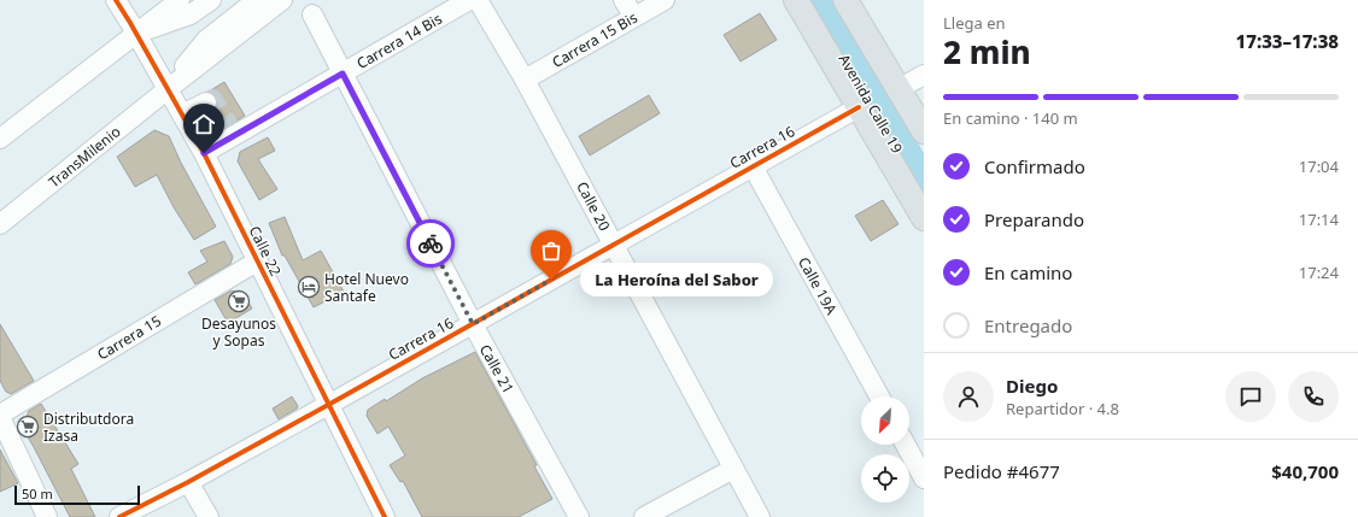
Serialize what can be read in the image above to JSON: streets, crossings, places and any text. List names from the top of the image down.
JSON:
{
  "streets": {
    "main road": ["Avenida Calle 19"],
    "street": [
      "Carrera 15 Bis",
      "Carrera 14 Bis",
      "Carrera 16",
      "TransMilenio",
      "Calle 20",
      "Calle 22",
      "Calle 19A",
      "Carrera 15",
      "Calle 21"
    ]
  },
  "crossings": [
    ["Carrera 15 Bis", "Calle 20"],
    ["Carrera 14 Bis", "Calle 22"],
    ["Carrera 14 Bis", "Calle 21"],
    ["Avenida Calle 19", "Carrera 16"],
    ["Carrera 16", "Calle 20"],
    ["Carrera 16", "Calle 22"],
    ["Carrera 16", "Calle 19A"],
    ["Carrera 16", "Calle 21"],
    ["TransMilenio", "Calle 22"],
    ["Calle 22", "Carrera 15"]
  ],
  "places": {
    "other": ["La Heroína del Sabor"],
    "hotel": ["Hotel Nuevo Santafe"],
    "supermarket": ["Desayunos y Sopas", "Distributdora Izasa"]
  },
  "scale_bar": "50 m",
  "north": "bottom left",
  "page": {
    "heading": ["2 min", "Llega en", "17:33–17:38"],
    "panel": [
      "Diego",
      "Repartidor · 4.8",
      "Pedido #4677",
      "$40,700"
    ],
    "bar": "En camino · 140 m",
    "list": [
      ["Confirmado", "17:04"],
      ["Preparando", "17:14"],
      ["En camino", "17:24"],
      "Entregado"
    ],
    "bubble": "La Heroína del Sabor",
    "scale": "50 m"
  }
}
